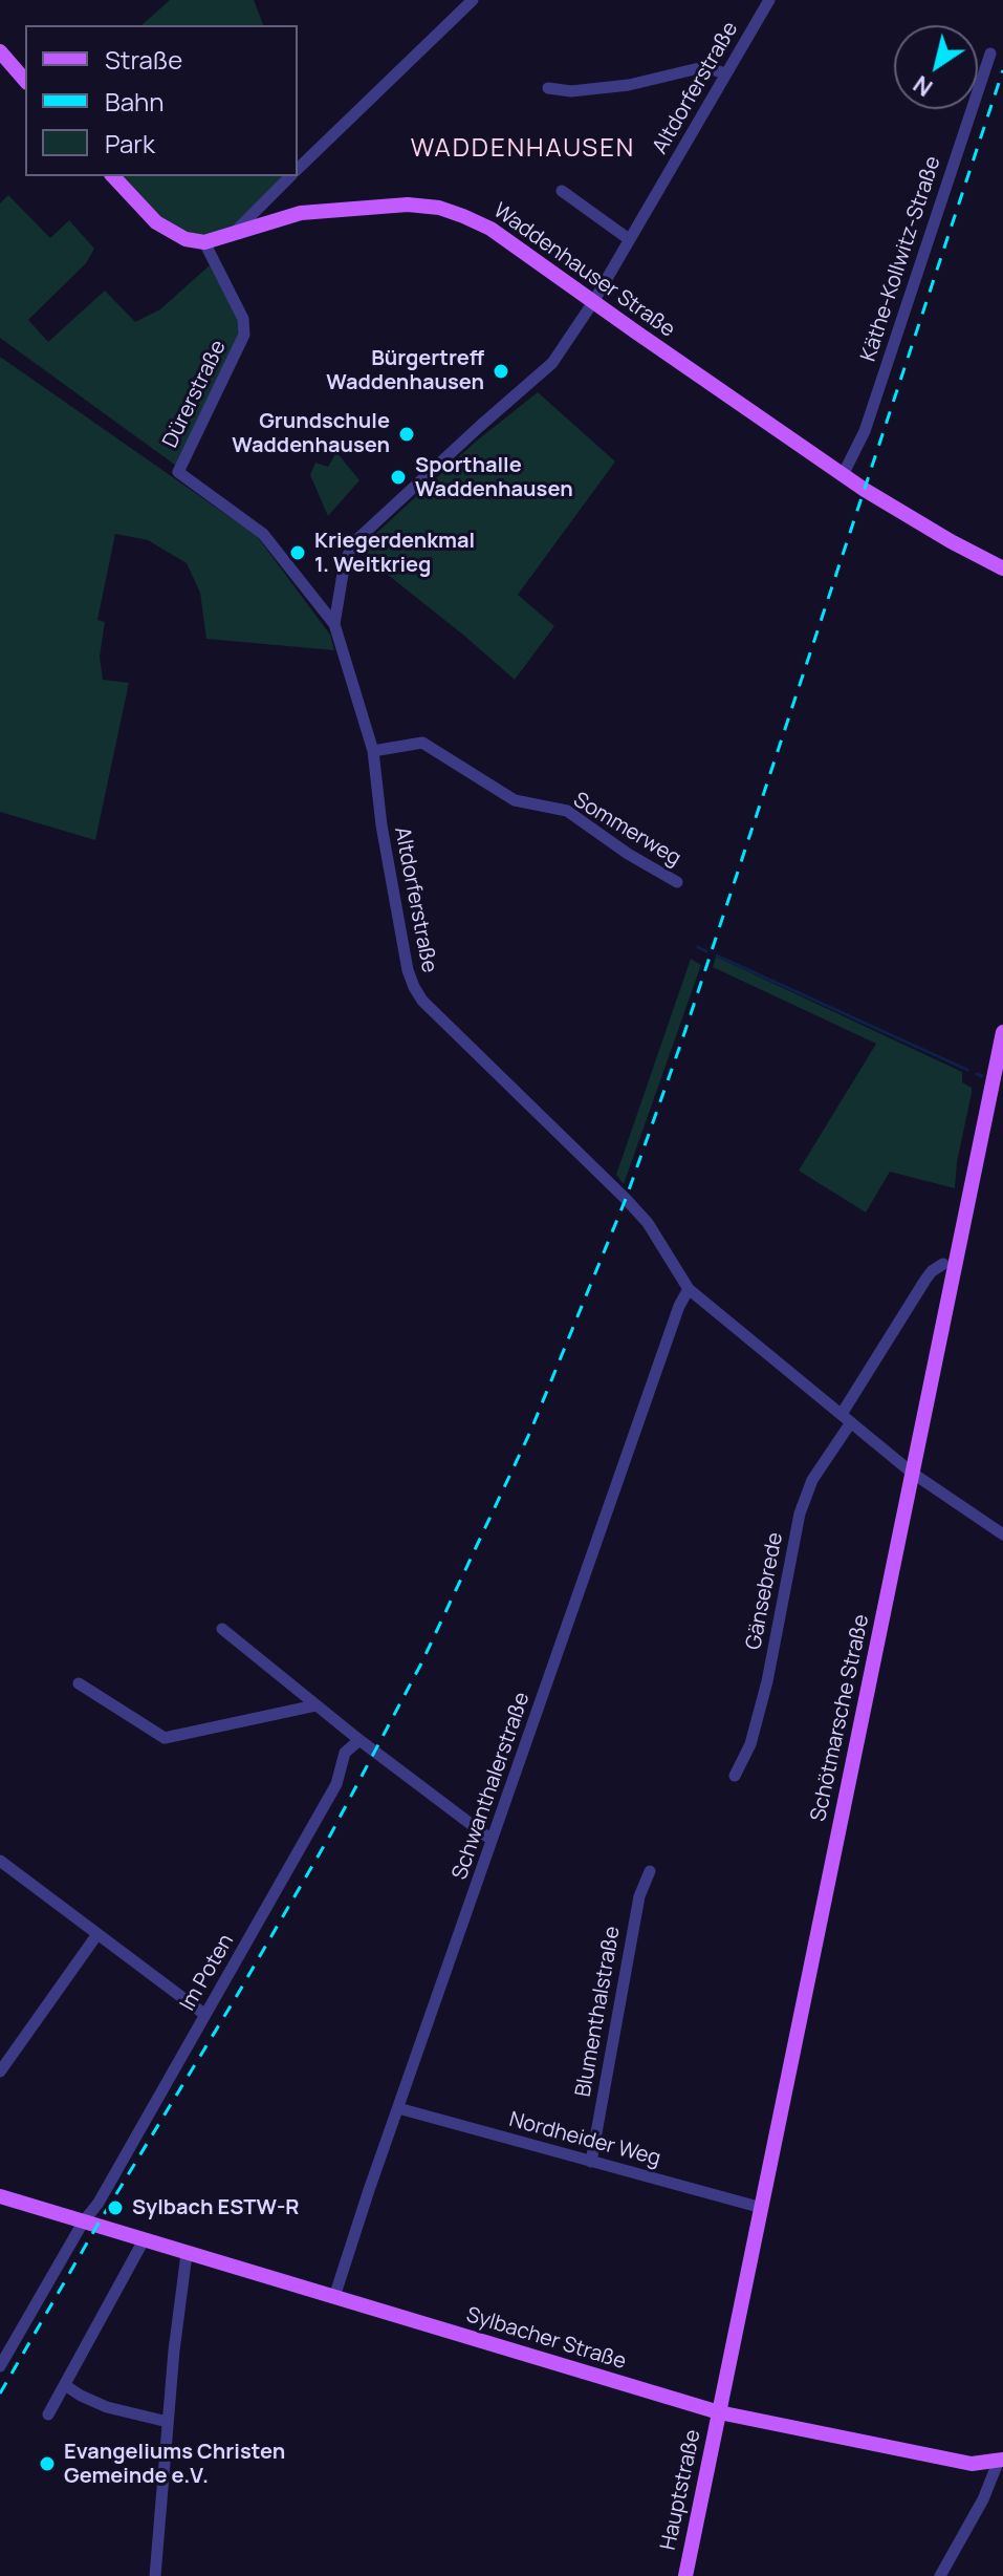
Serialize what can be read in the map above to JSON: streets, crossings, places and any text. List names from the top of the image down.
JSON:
{
  "streets": {
    "main road": [
      "Waddenhauser Straße",
      "Schötmarsche Straße",
      "Sylbacher Straße",
      "Hauptstraße"
    ],
    "street": [
      "Altdorferstraße",
      "Käthe-Kollwitz-Straße",
      "Dürerstraße",
      "Sommerweg",
      "Gänsebrede",
      "Schwanthalerstraße",
      "Im Poten",
      "Blumenthalstraße",
      "Nordheider Weg"
    ]
  },
  "crossings": [
    ["Altdorferstraße", "Waddenhauser Straße"],
    ["Altdorferstraße", "Dürerstraße"],
    ["Altdorferstraße", "Sommerweg"],
    ["Altdorferstraße", "Gänsebrede"],
    ["Altdorferstraße", "Schötmarsche Straße"],
    ["Altdorferstraße", "Schwanthalerstraße"],
    ["Käthe-Kollwitz-Straße", "Waddenhauser Straße"],
    ["Waddenhauser Straße", "Dürerstraße"],
    ["Schötmarsche Straße", "Nordheider Weg"],
    ["Schötmarsche Straße", "Sylbacher Straße"],
    ["Schötmarsche Straße", "Hauptstraße"],
    ["Schwanthalerstraße", "Nordheider Weg"],
    ["Schwanthalerstraße", "Sylbacher Straße"],
    ["Im Poten", "Sylbacher Straße"],
    ["Blumenthalstraße", "Nordheider Weg"],
    ["Sylbacher Straße", "Hauptstraße"]
  ],
  "districts": ["WADDENHAUSEN"],
  "places": [
    "Bürgertreff Waddenhausen",
    "Grundschule Waddenhausen",
    "Sporthalle Waddenhausen",
    "Kriegerdenkmal 1. Weltkrieg",
    "Sylbach ESTW-R",
    "Evangeliums Christen Gemeinde e.V."
  ],
  "legend": ["Straße", "Bahn", "Park"],
  "north": "bottom left"
}
